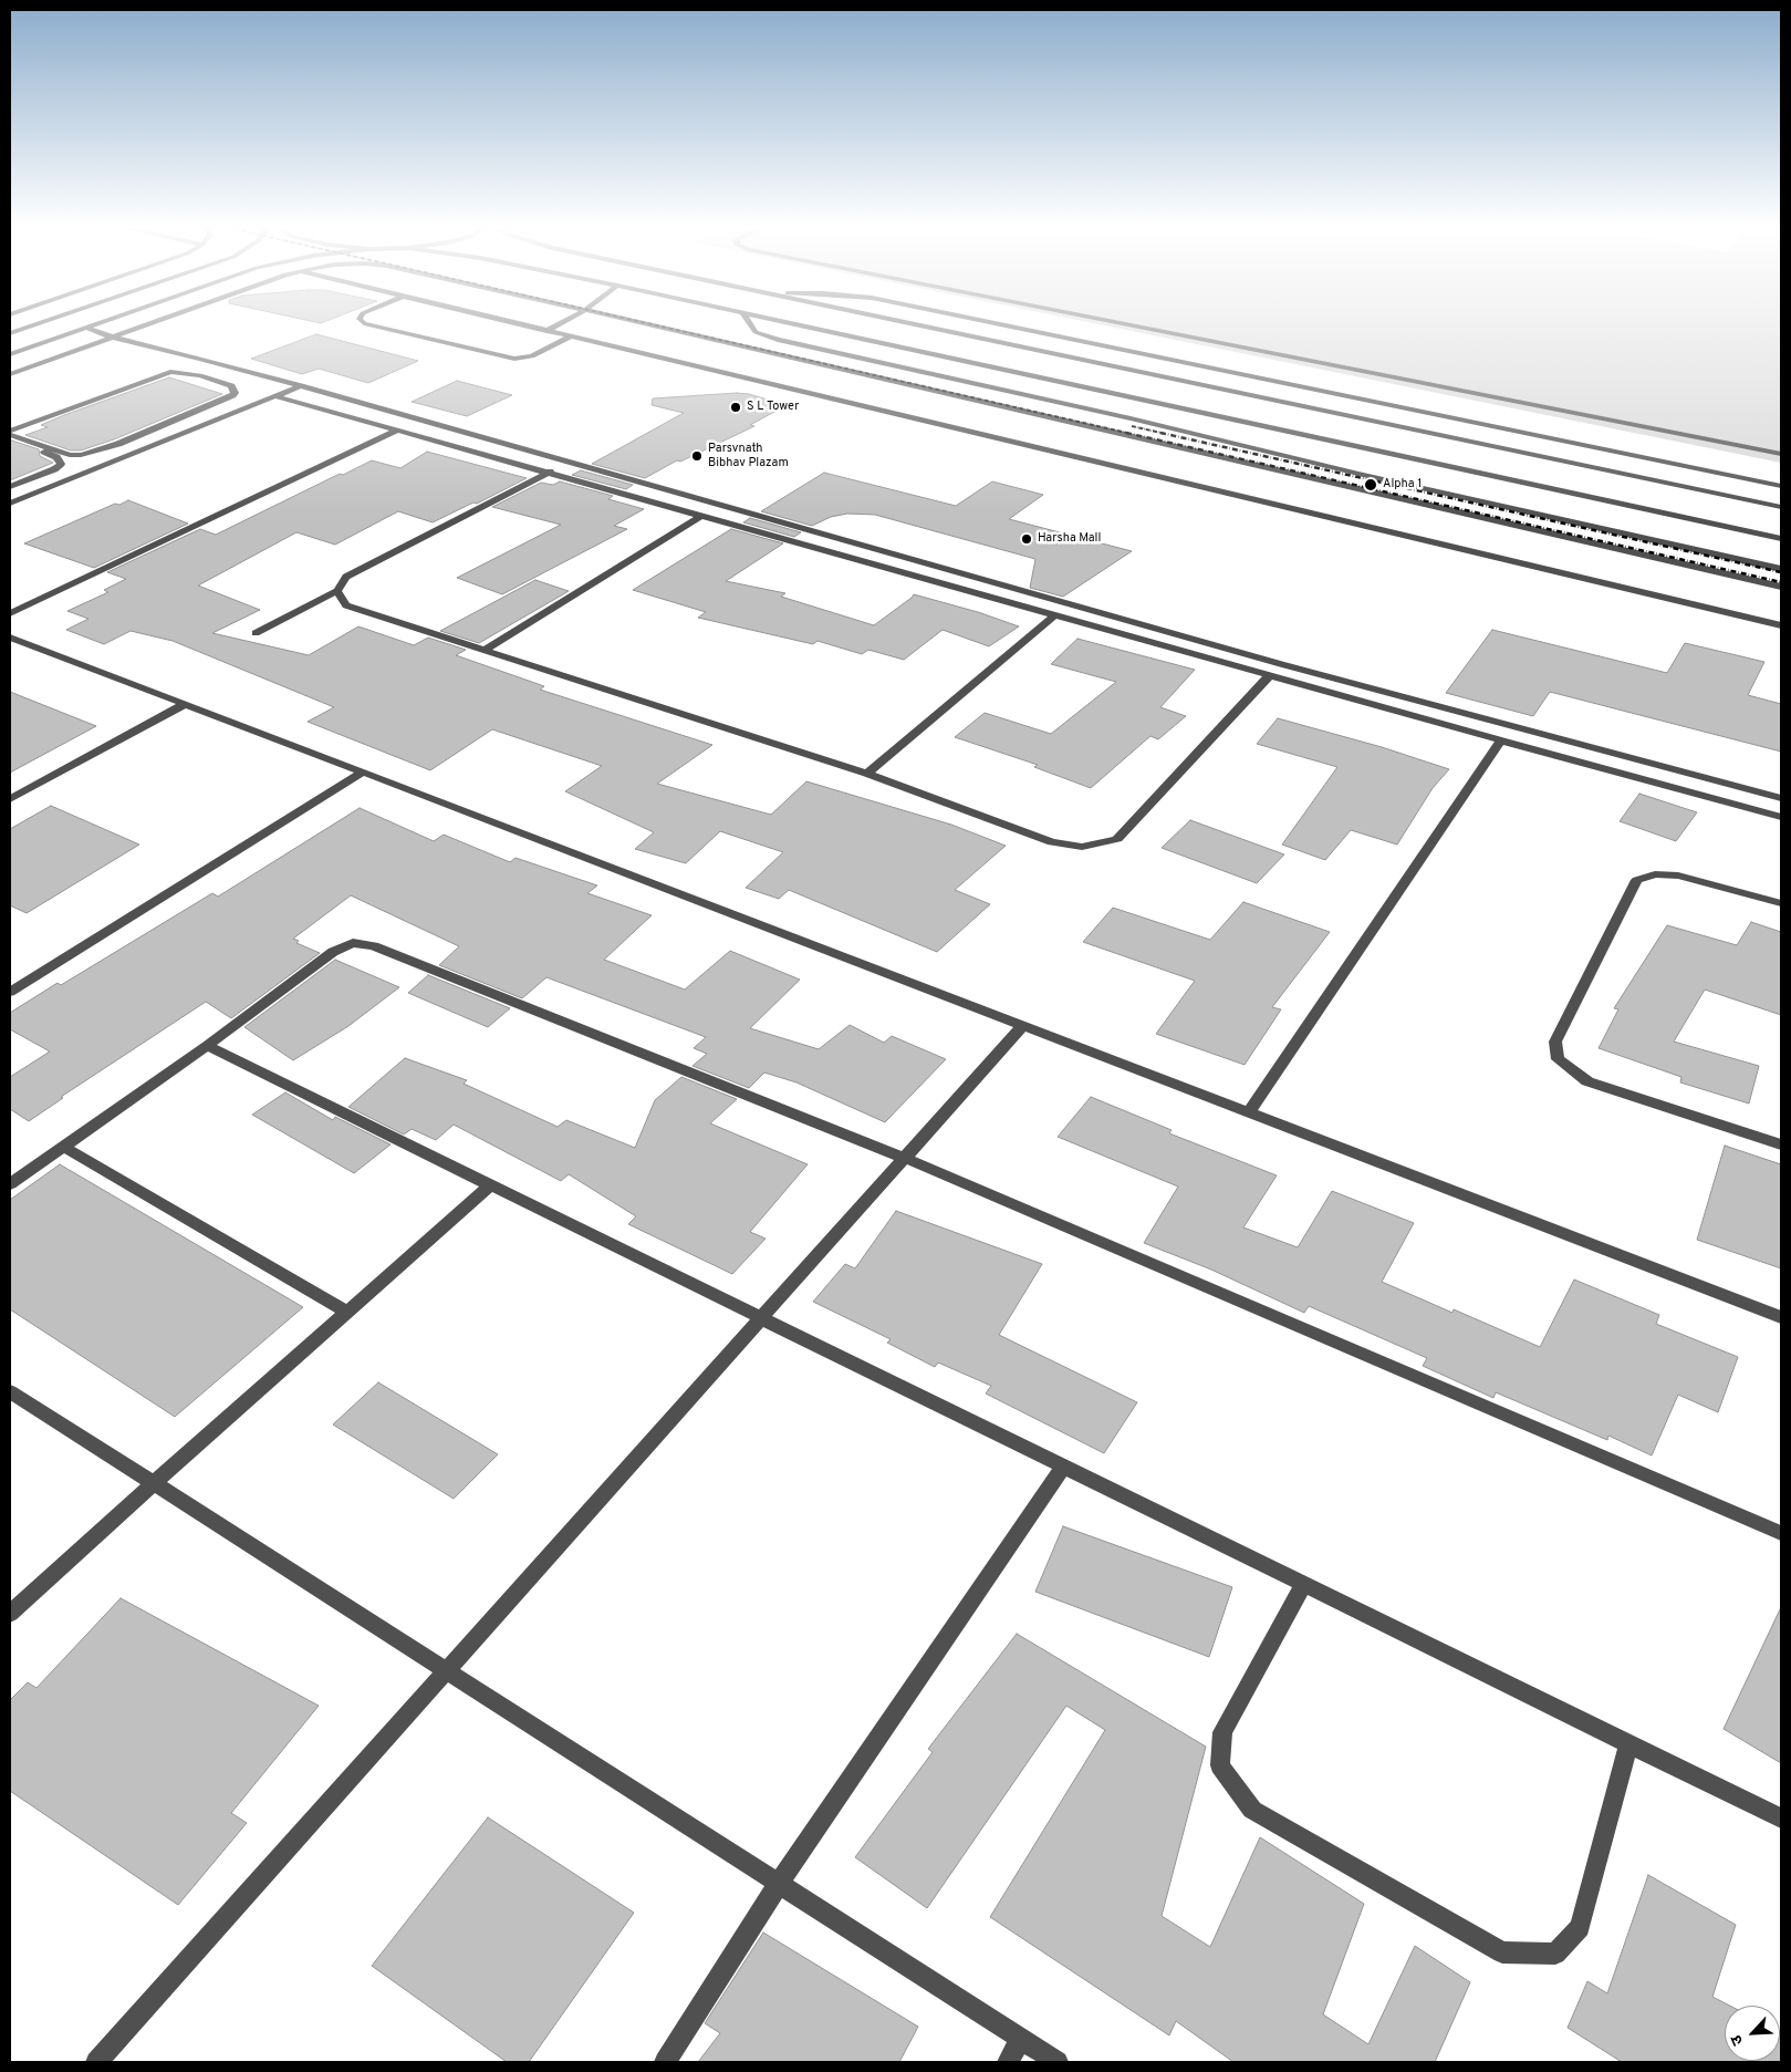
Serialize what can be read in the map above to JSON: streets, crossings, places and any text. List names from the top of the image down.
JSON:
{
  "places": [
    "S L Tower",
    "Parsvnath Bibhav Plazam",
    "Alpha 1",
    "Harsha Mall"
  ],
  "north": "bottom left"
}
